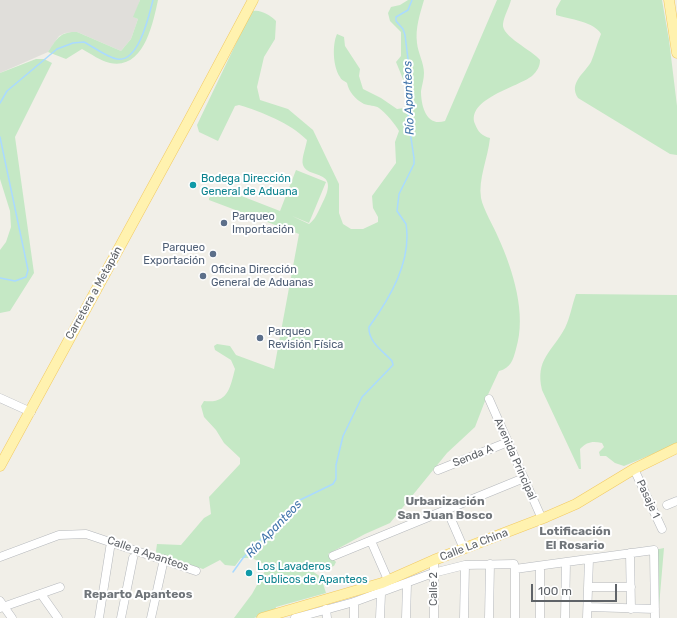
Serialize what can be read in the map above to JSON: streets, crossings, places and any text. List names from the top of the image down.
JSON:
{
  "streets": {
    "main road": ["Carretera a Metapán", "Calle La China"],
    "street": [
      "Senda A",
      "Avenida Principal",
      "Pasaje 1",
      "Calle a Apanteos",
      "Calle 2"
    ]
  },
  "crossings": [
    ["Senda A", "Avenida Principal"],
    ["Avenida Principal", "Calle La China"],
    ["Pasaje 1", "Calle La China"],
    ["Calle La China", "Calle 2"]
  ],
  "districts": ["Urbanización San Juan Bosco", "Lotificación El Rosario", "Reparto Apanteos"],
  "water": ["Río Apanteos"],
  "places": [
    "Bodega Dirección General de Aduana",
    "Parqueo Importación",
    "Parqueo Exportación",
    "Oficina Dirección General de Aduanas",
    "Parqueo Revisión Física",
    "Los Lavaderos Publicos de Apanteos"
  ],
  "scale_bar": "100 m"
}
